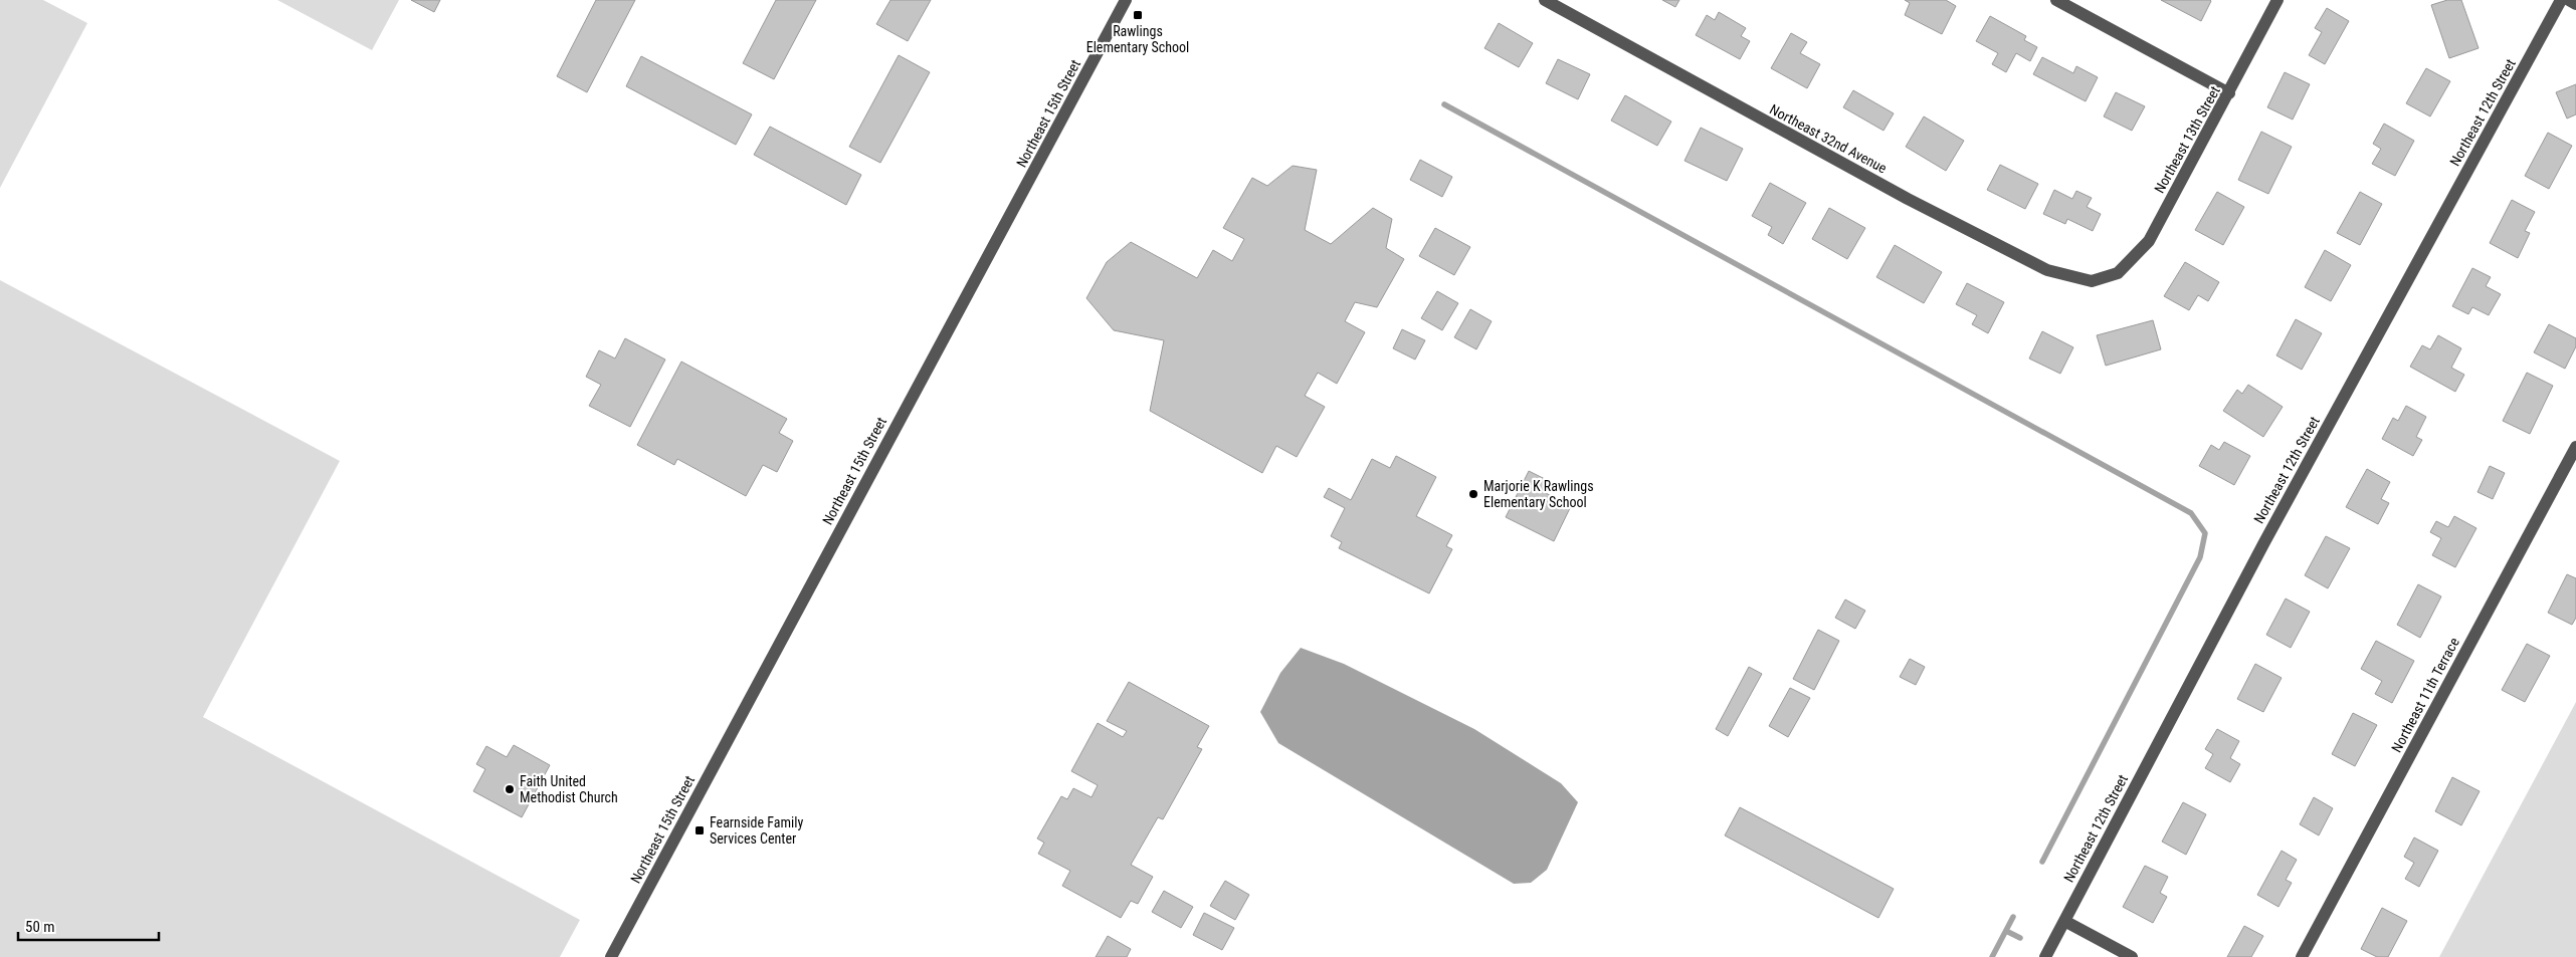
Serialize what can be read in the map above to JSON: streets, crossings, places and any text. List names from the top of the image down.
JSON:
{
  "streets": {
    "street": [
      "Northeast 12th Street",
      "Northeast 15th Street",
      "Northeast 32nd Avenue",
      "Northeast 13th Street",
      "Northeast 11th Terrace"
    ]
  },
  "crossings": [
    ["Northeast 32nd Avenue", "Northeast 13th Street"]
  ],
  "places": {
    "transit": ["Rawlings Elementary School", "Fearnside Family Services Center"],
    "other": ["Marjorie K Rawlings Elementary School", "Faith United Methodist Church"]
  },
  "scale_bar": "50 m"
}
